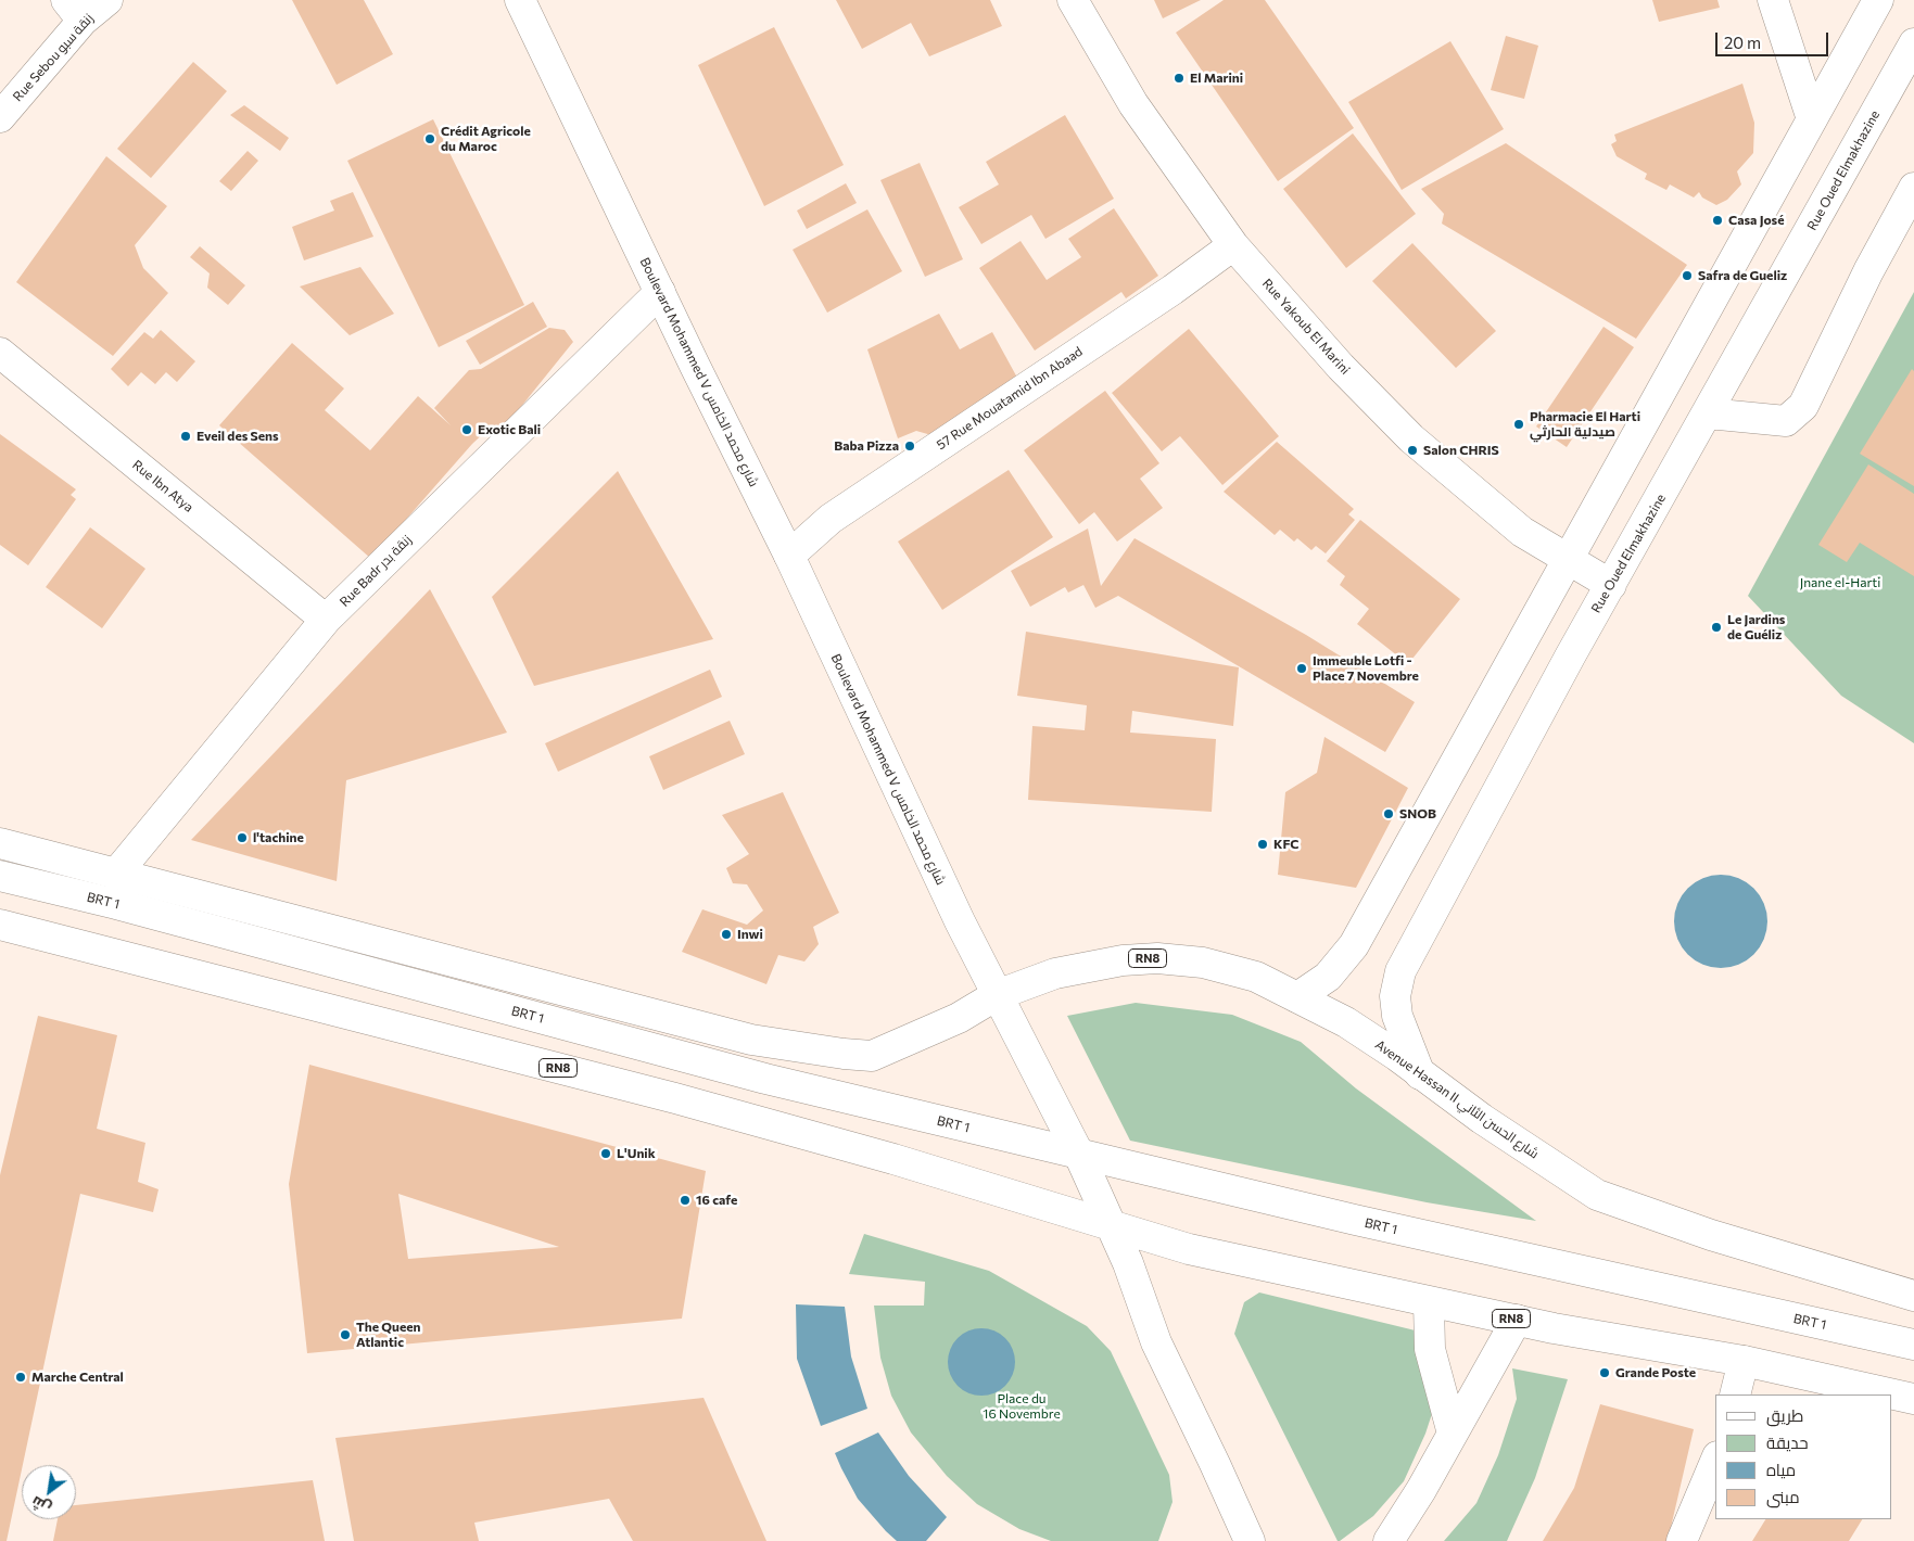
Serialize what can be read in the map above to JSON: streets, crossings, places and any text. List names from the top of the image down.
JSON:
{
  "streets": {
    "main road": [
      "Rue Sebou زنقة سبو",
      "Rue Oued Elmakhazine",
      "Rue Yakoub El Marini",
      "Boulevard Mohammed V شارع محمد الخامس",
      "57 Rue Mouatamid Ibn Abaad",
      "Rue Ibn Atya",
      "Rue Badr زنقة بدر",
      "BRT 1",
      "RN8",
      "Avenue Hassan II شارع الحسن الثاني"
    ]
  },
  "crossings": [
    ["Rue Oued Elmakhazine", "Rue Yakoub El Marini"],
    ["Rue Oued Elmakhazine", "Avenue Hassan II شارع الحسن الثاني"],
    ["Rue Yakoub El Marini", "57 Rue Mouatamid Ibn Abaad"],
    ["Boulevard Mohammed V شارع محمد الخامس", "57 Rue Mouatamid Ibn Abaad"],
    ["Boulevard Mohammed V شارع محمد الخامس", "Rue Badr زنقة بدر"],
    ["Boulevard Mohammed V شارع محمد الخامس", "BRT 1"],
    ["Boulevard Mohammed V شارع محمد الخامس", "RN8"],
    ["Boulevard Mohammed V شارع محمد الخامس", "Avenue Hassan II شارع الحسن الثاني"],
    ["Rue Ibn Atya", "Rue Badr زنقة بدر"],
    ["Rue Badr زنقة بدر", "RN8"],
    ["RN8", "Avenue Hassan II شارع الحسن الثاني"]
  ],
  "parks": ["Jnane el-Harti", "Place du 16 Novembre"],
  "places": [
    "El Marini",
    "Crédit Agricole du Maroc",
    "Casa José",
    "Safra de Gueliz",
    "Pharmacie El Harti صيدلية الحارثي",
    "Exotic Bali",
    "Eveil des Sens",
    "Baba Pizza",
    "Salon CHRIS",
    "Le Jardins de Guéliz",
    "Immeuble Lotfi - Place 7 Novembre",
    "SNOB",
    "l'tachine",
    "KFC",
    "Inwi",
    "L'Unik",
    "16 cafe",
    "The Queen Atlantic",
    "Grande Poste",
    "Marche Central"
  ],
  "legend": [
    "طريق",
    "حديقة",
    "مياه",
    "مبنى"
  ],
  "scale_bar": "20 m",
  "north": "bottom left"
}
